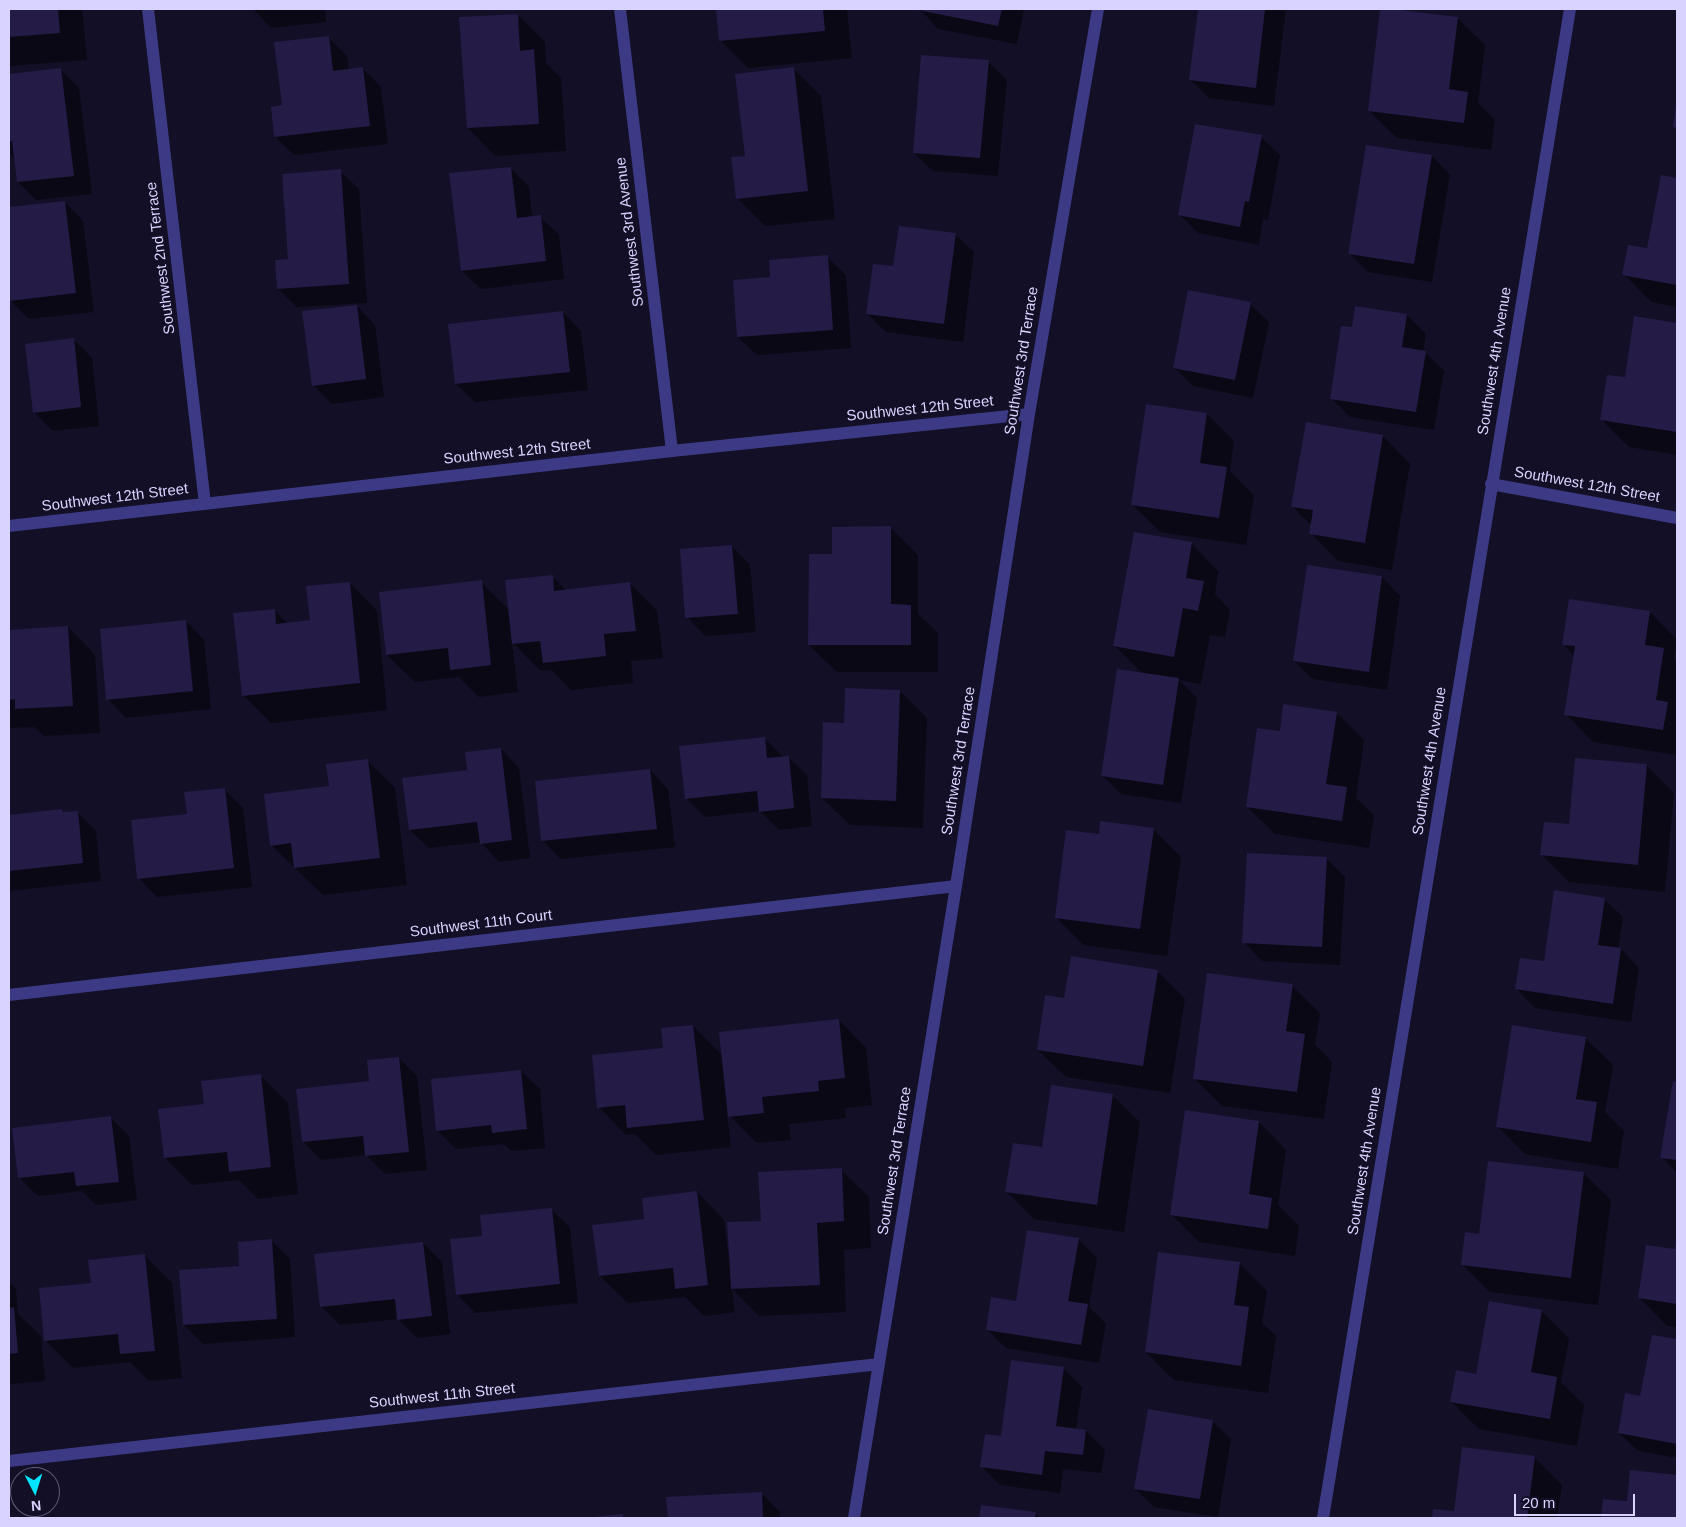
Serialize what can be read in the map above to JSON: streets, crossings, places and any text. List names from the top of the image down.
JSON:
{
  "streets": {
    "street": [
      "Southwest 3rd Avenue",
      "Southwest 2nd Terrace",
      "Southwest 3rd Terrace",
      "Southwest 4th Avenue",
      "Southwest 12th Street",
      "Southwest 11th Court",
      "Southwest 11th Street"
    ]
  },
  "crossings": [
    ["Southwest 3rd Avenue", "Southwest 12th Street"],
    ["Southwest 2nd Terrace", "Southwest 12th Street"],
    ["Southwest 3rd Terrace", "Southwest 12th Street"],
    ["Southwest 3rd Terrace", "Southwest 11th Court"],
    ["Southwest 3rd Terrace", "Southwest 11th Street"],
    ["Southwest 4th Avenue", "Southwest 12th Street"]
  ],
  "scale_bar": "20 m",
  "north": "bottom"
}
